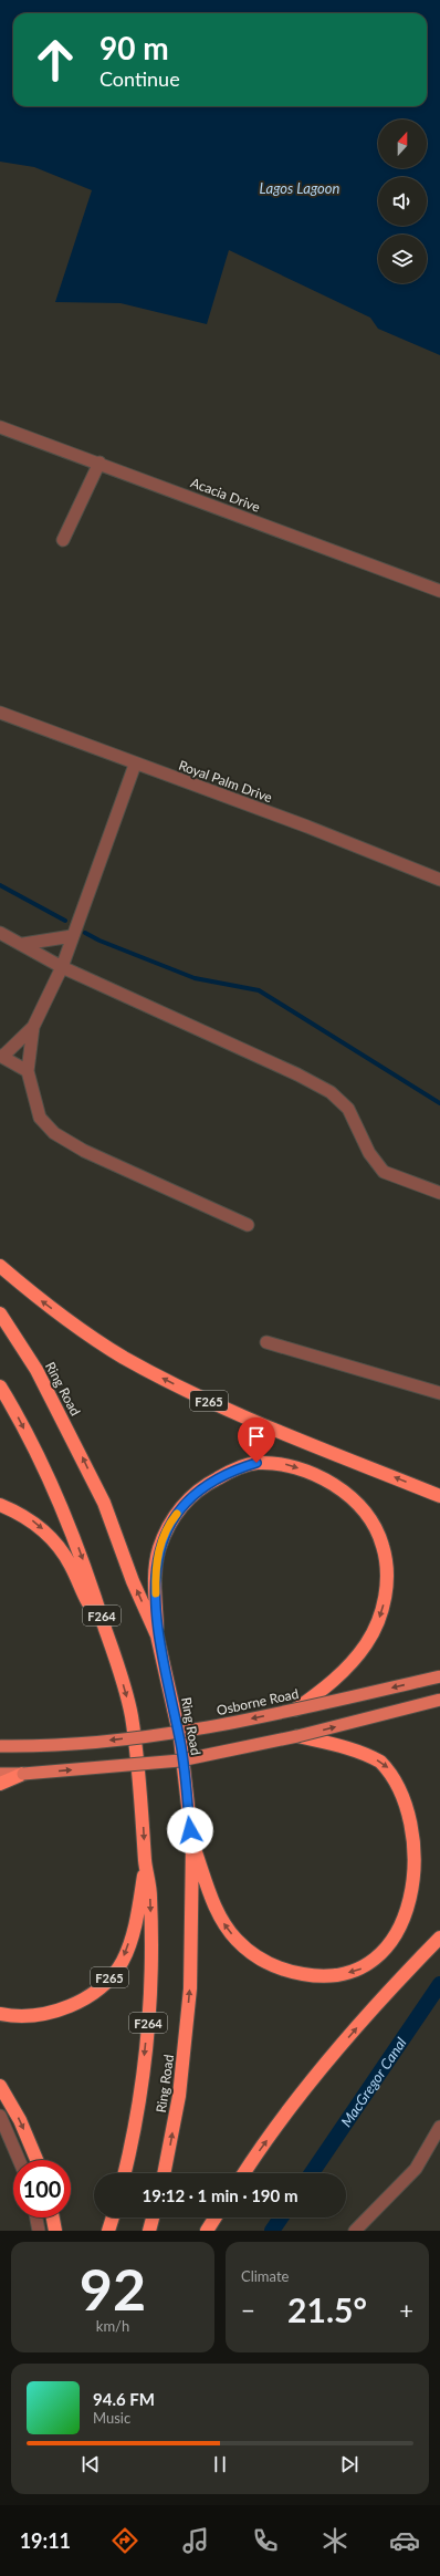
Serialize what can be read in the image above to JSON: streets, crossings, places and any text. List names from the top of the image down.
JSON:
{
  "streets": {
    "highway": ["Ring Road", "F265", "F264"],
    "main road": ["Osborne Road"],
    "street": ["Acacia Drive", "Royal Palm Drive"]
  },
  "crossings": [
    ["Ring Road", "F265"]
  ],
  "water": ["Lagos Lagoon", "MacGregor Canal"],
  "north": "top",
  "page": {
    "turn": ["90 m", "Continue"],
    "limit": "100",
    "trip": "19:12 · 1 min · 190 m",
    "tile": [
      ["92", "km/h"],
      "Climate"
    ],
    "heat": ["−", "21.5°", "+"],
    "song": ["94.6 FM", "Music"],
    "tabs": "19:11"
  }
}
